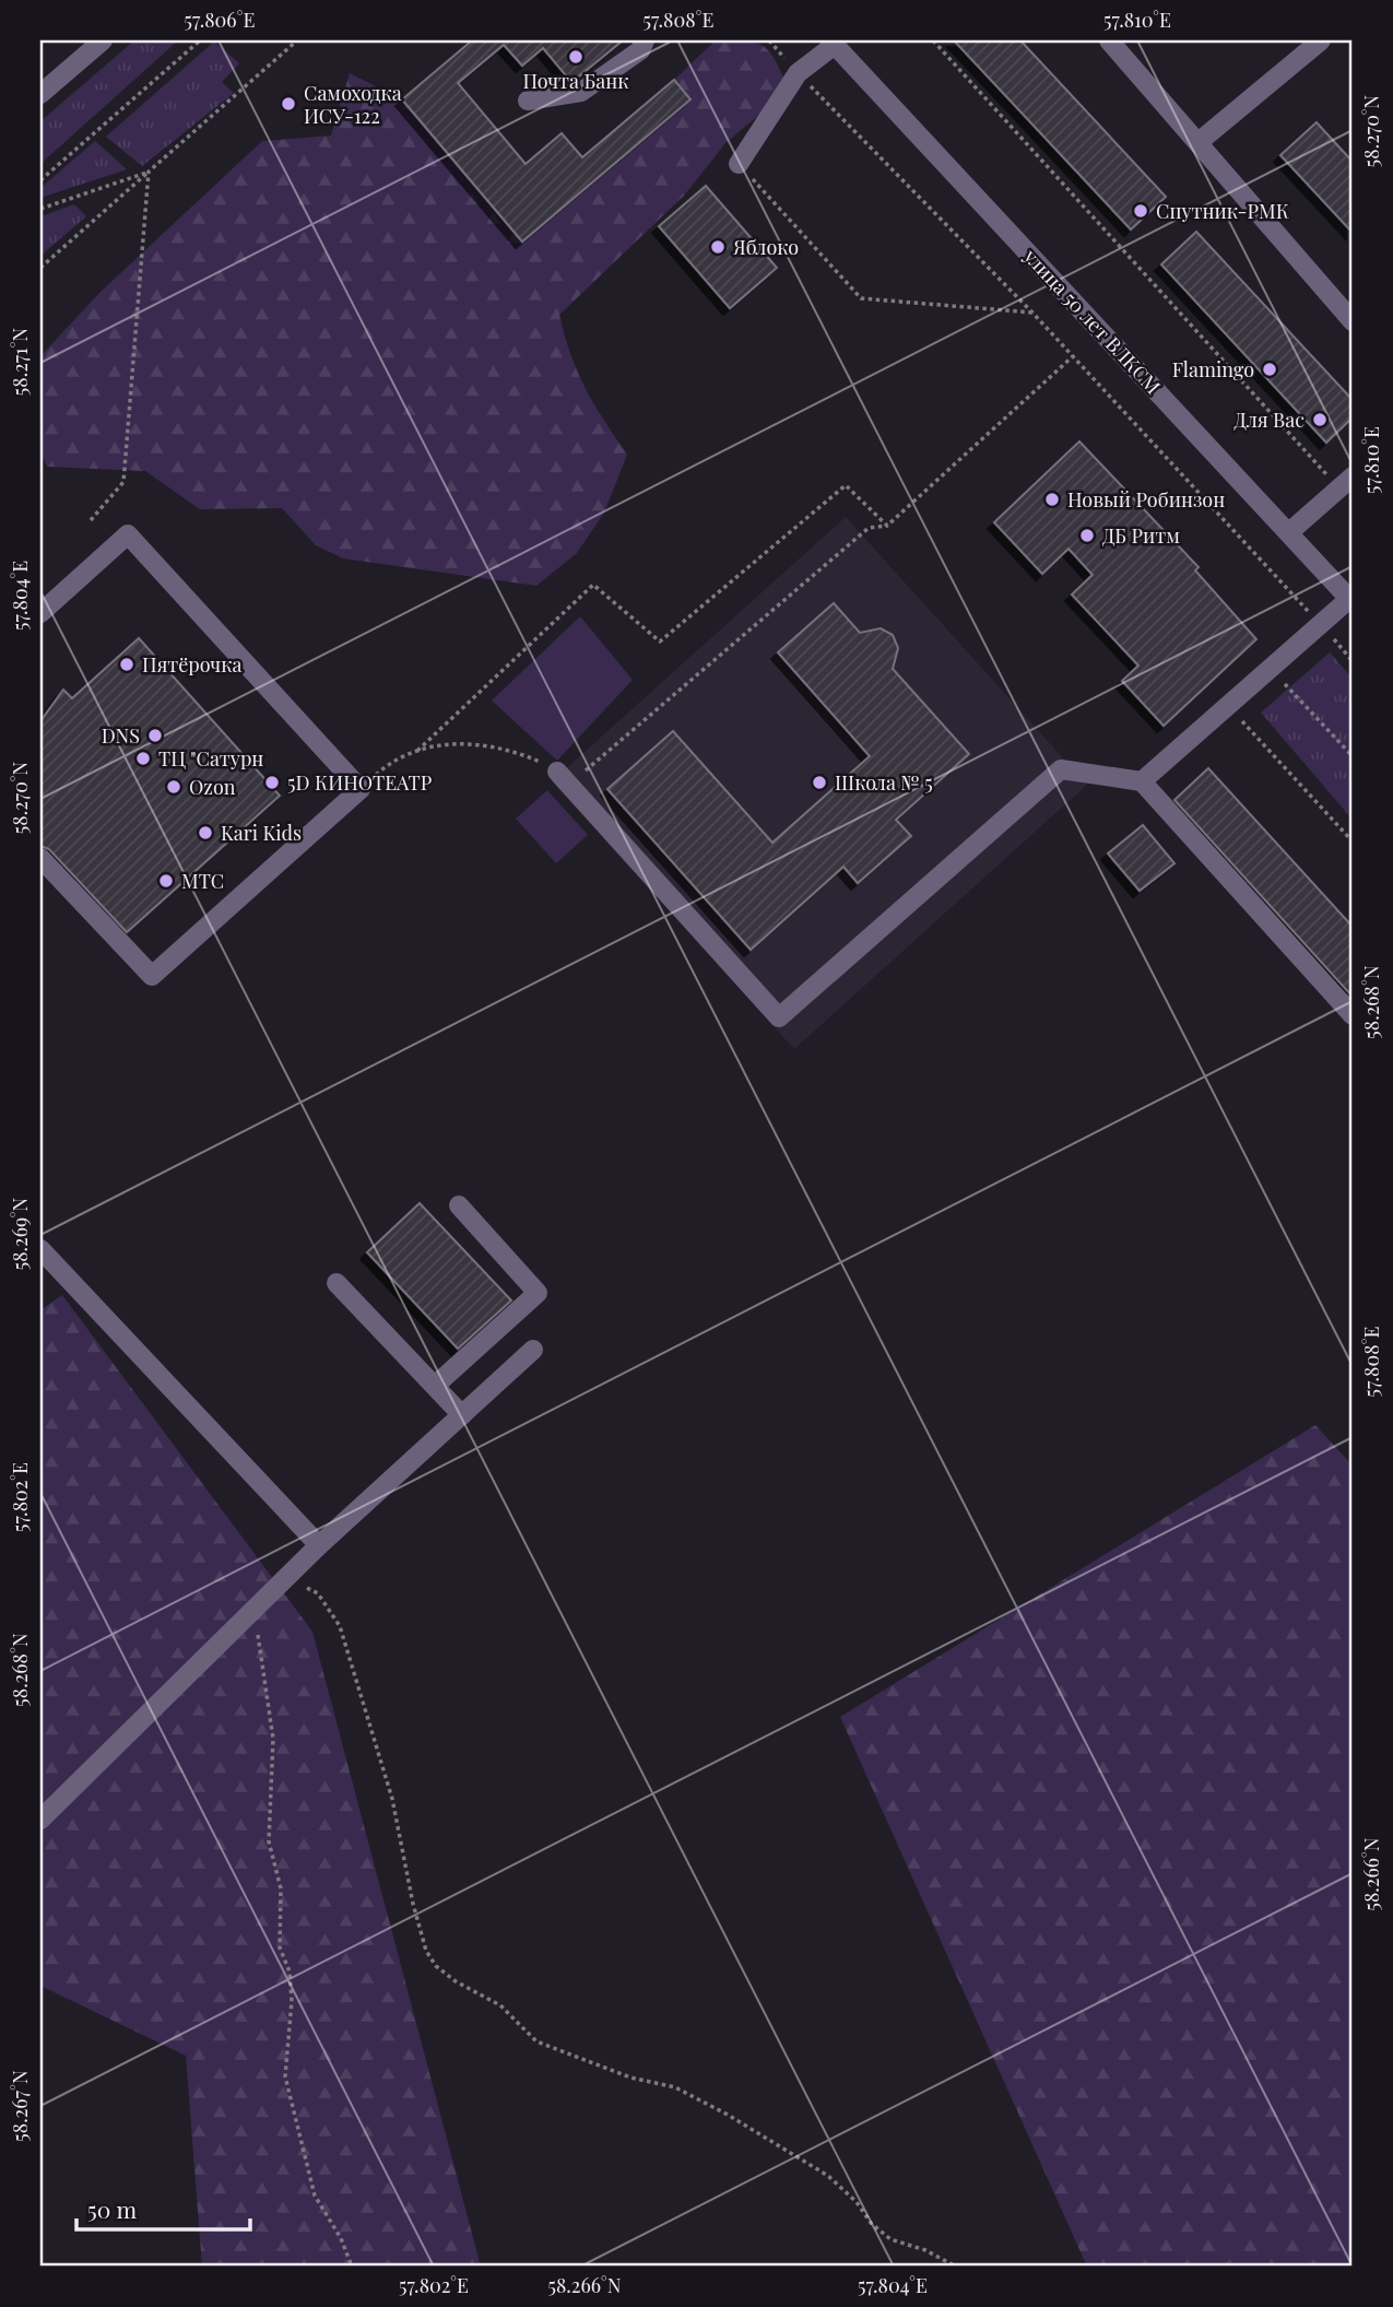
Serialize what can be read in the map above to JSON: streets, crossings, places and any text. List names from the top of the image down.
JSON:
{
  "streets": {
    "street": ["улица 50 лет ВЛКСМ"]
  },
  "places": [
    "Почта Банк",
    "Самоходка ИСУ-122",
    "Спутник-РМК",
    "Яблоко",
    "Flamingo",
    "Для Вас",
    "Новый Робинзон",
    "ДБ Ритм",
    "Пятёрочка",
    "DNS",
    "ТЦ \"Сатурн",
    "5D КИНОТЕАТР",
    "Школа № 5",
    "Ozon",
    "Kari Kids",
    "МТС"
  ],
  "scale_bar": "50 m",
  "coordinates": [
    "57.806°E",
    "57.808°E",
    "57.810°E",
    "58.270°N",
    "58.271°N",
    "57.804°E",
    "58.268°N",
    "58.269°N",
    "57.802°E",
    "58.266°N",
    "58.267°N"
  ]
}
